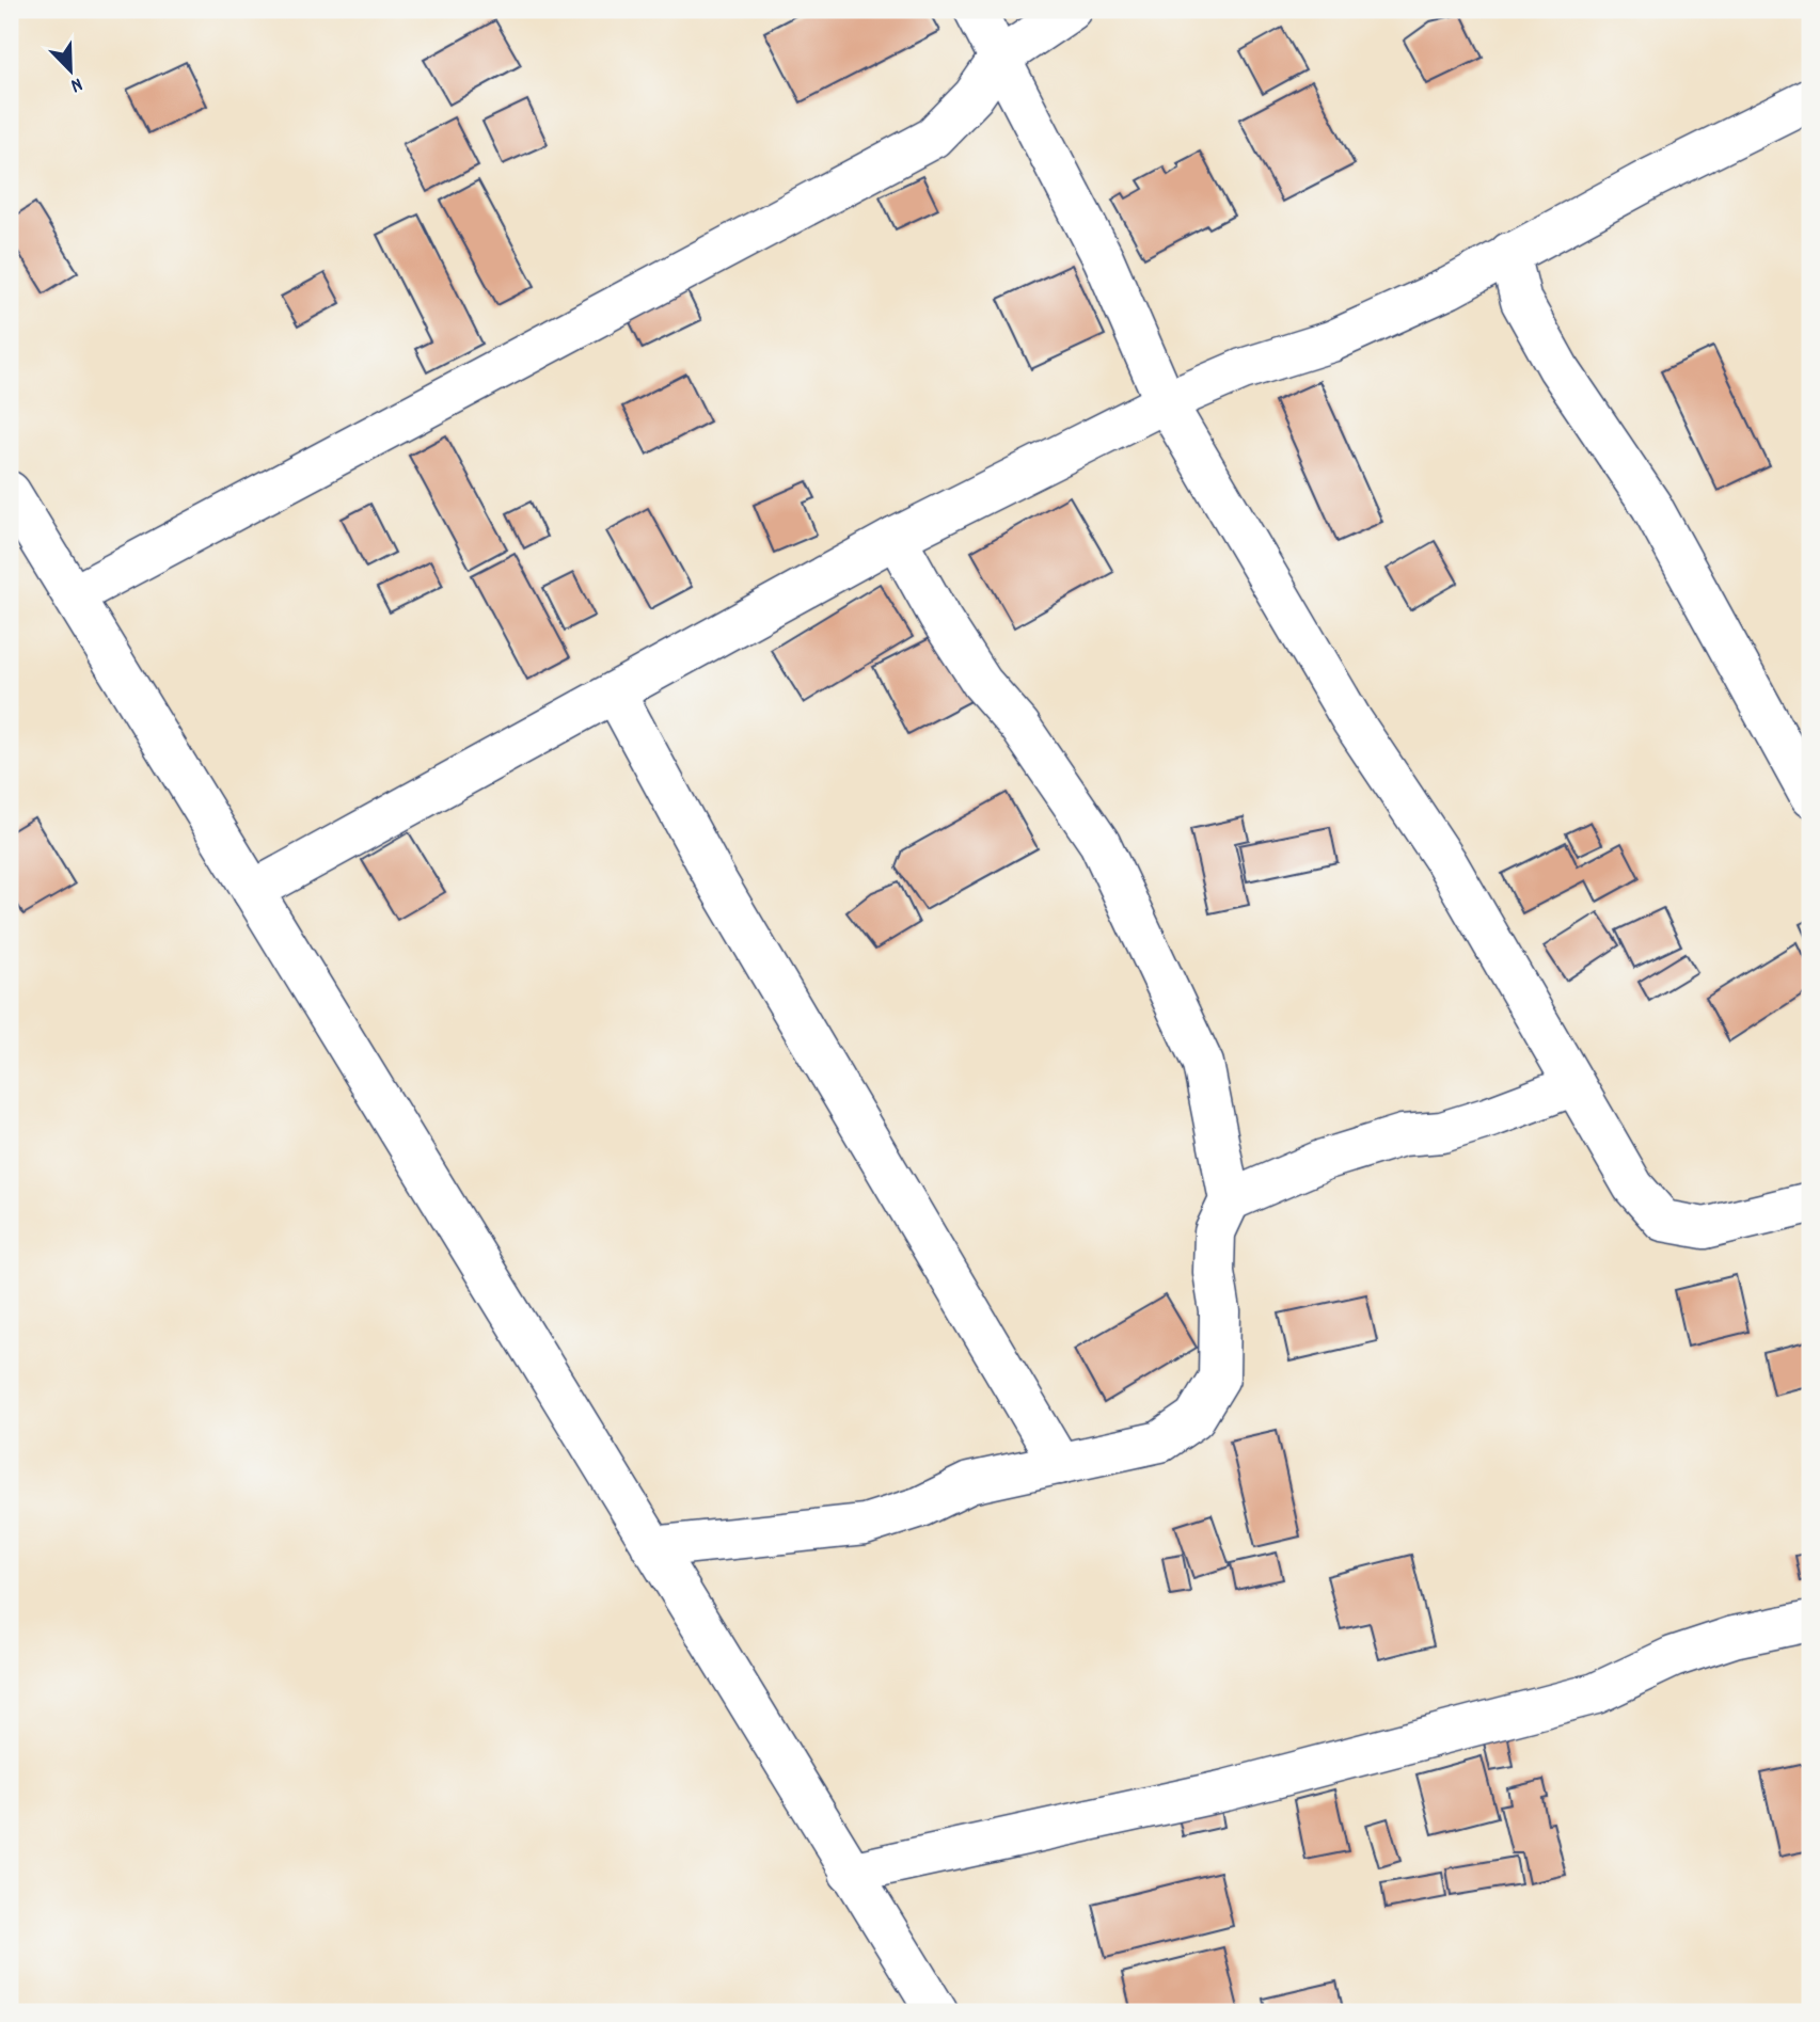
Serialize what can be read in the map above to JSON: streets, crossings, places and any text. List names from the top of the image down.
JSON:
{
  "north": "bottom right"
}
